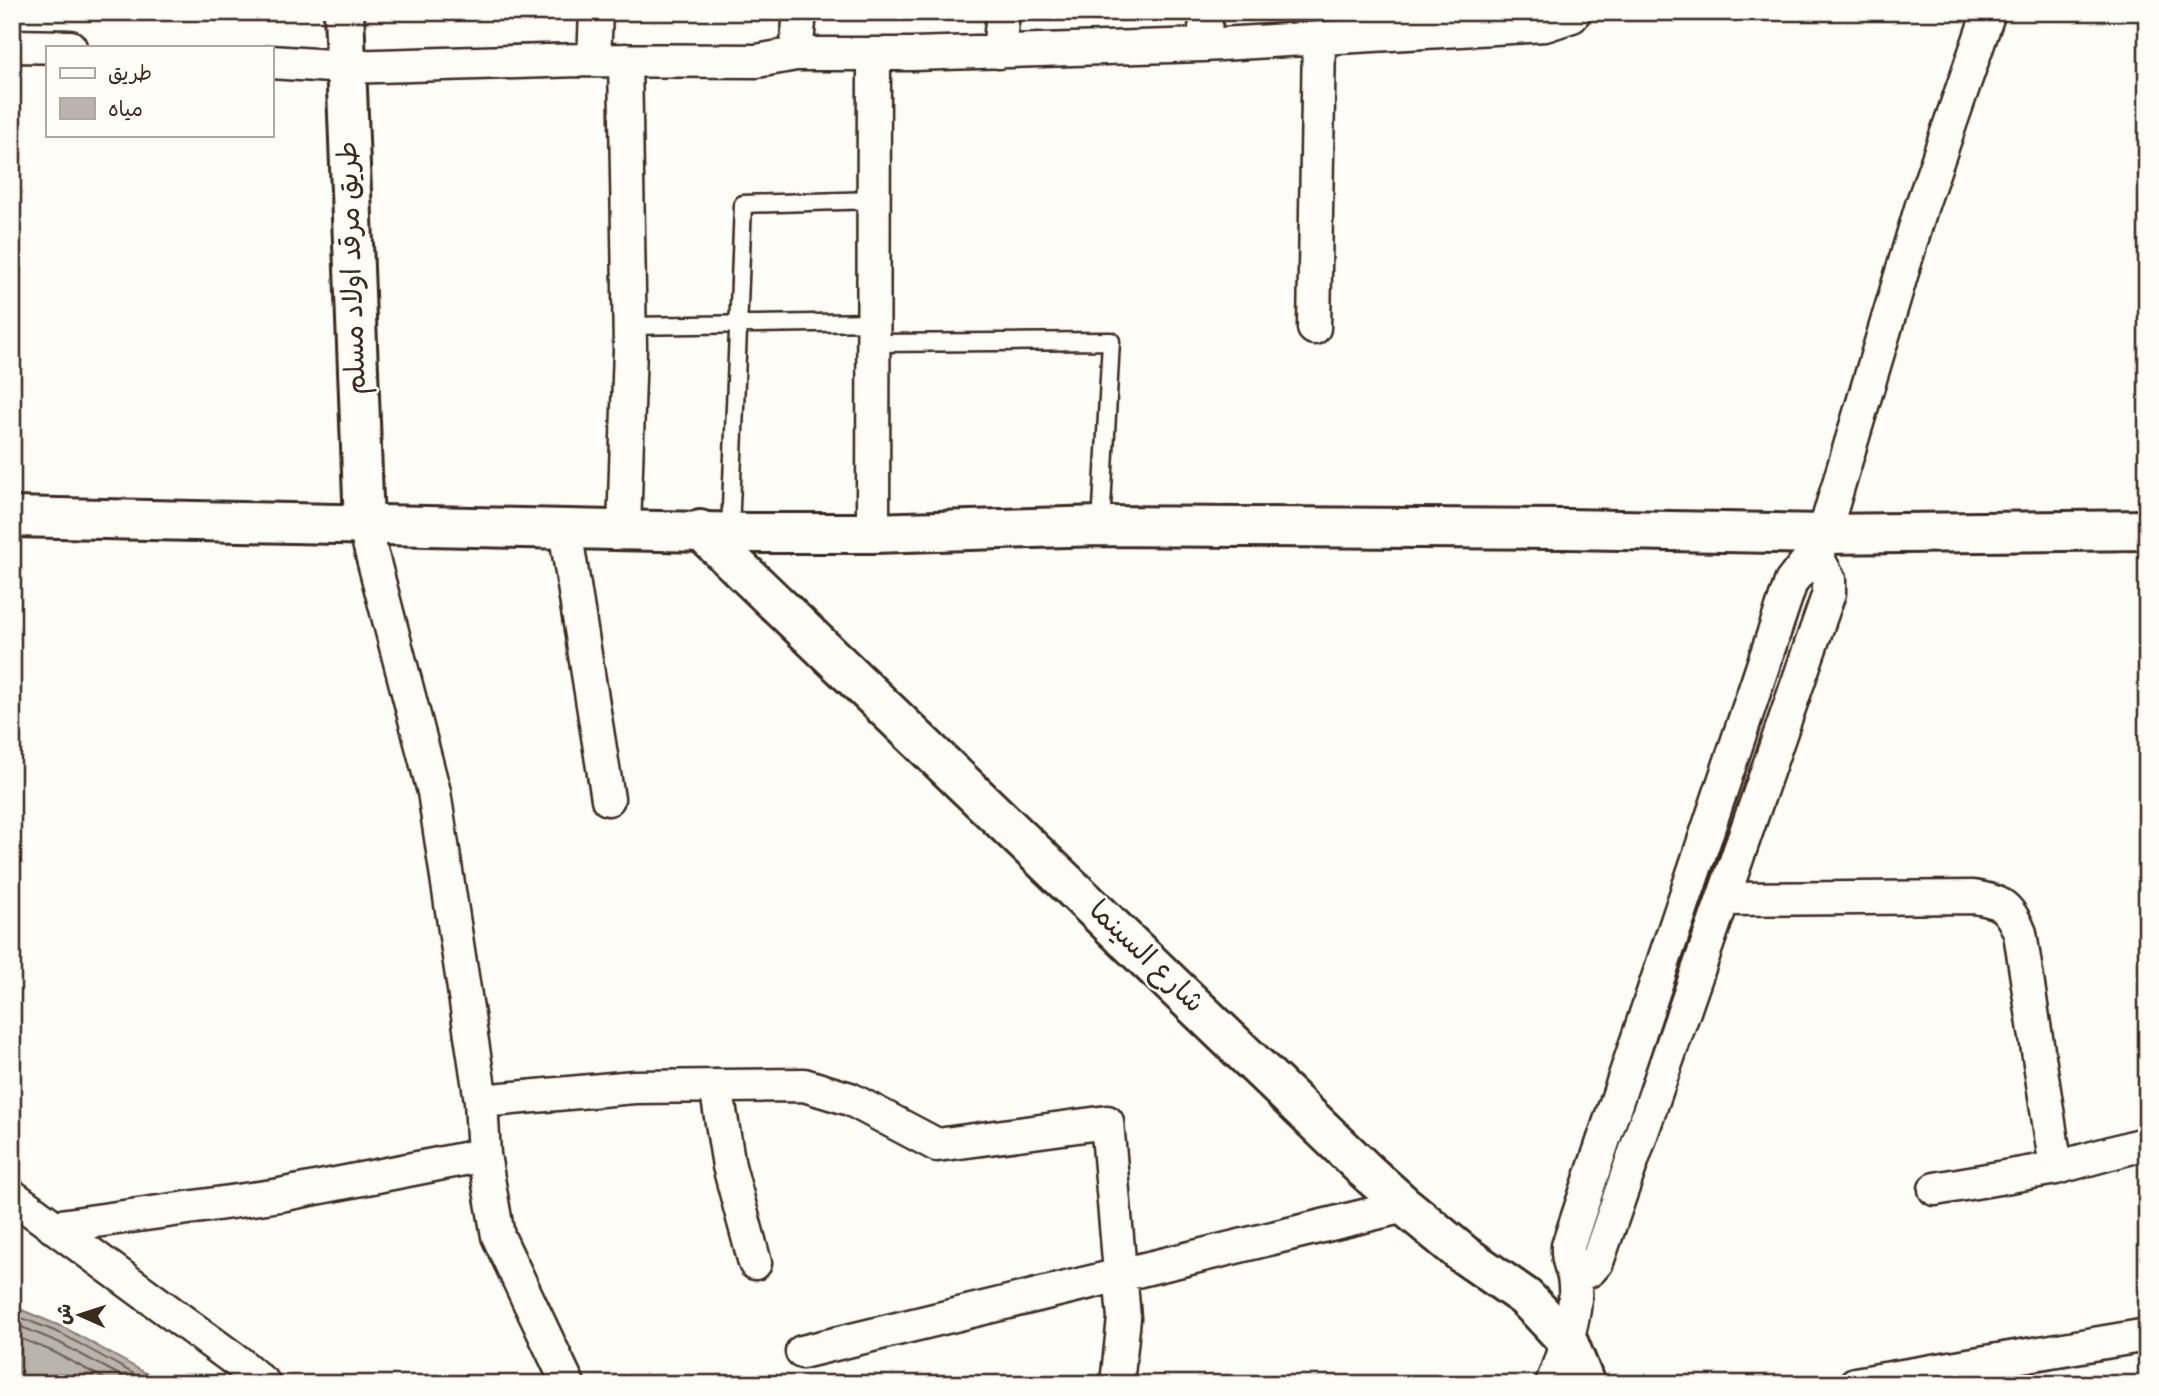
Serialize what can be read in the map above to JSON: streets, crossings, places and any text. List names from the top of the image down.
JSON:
{
  "streets": {
    "main road": ["طريق مرقد اولاد مسلم", "شارع السينما"]
  },
  "legend": ["طريق", "مياه"],
  "north": "left"
}
